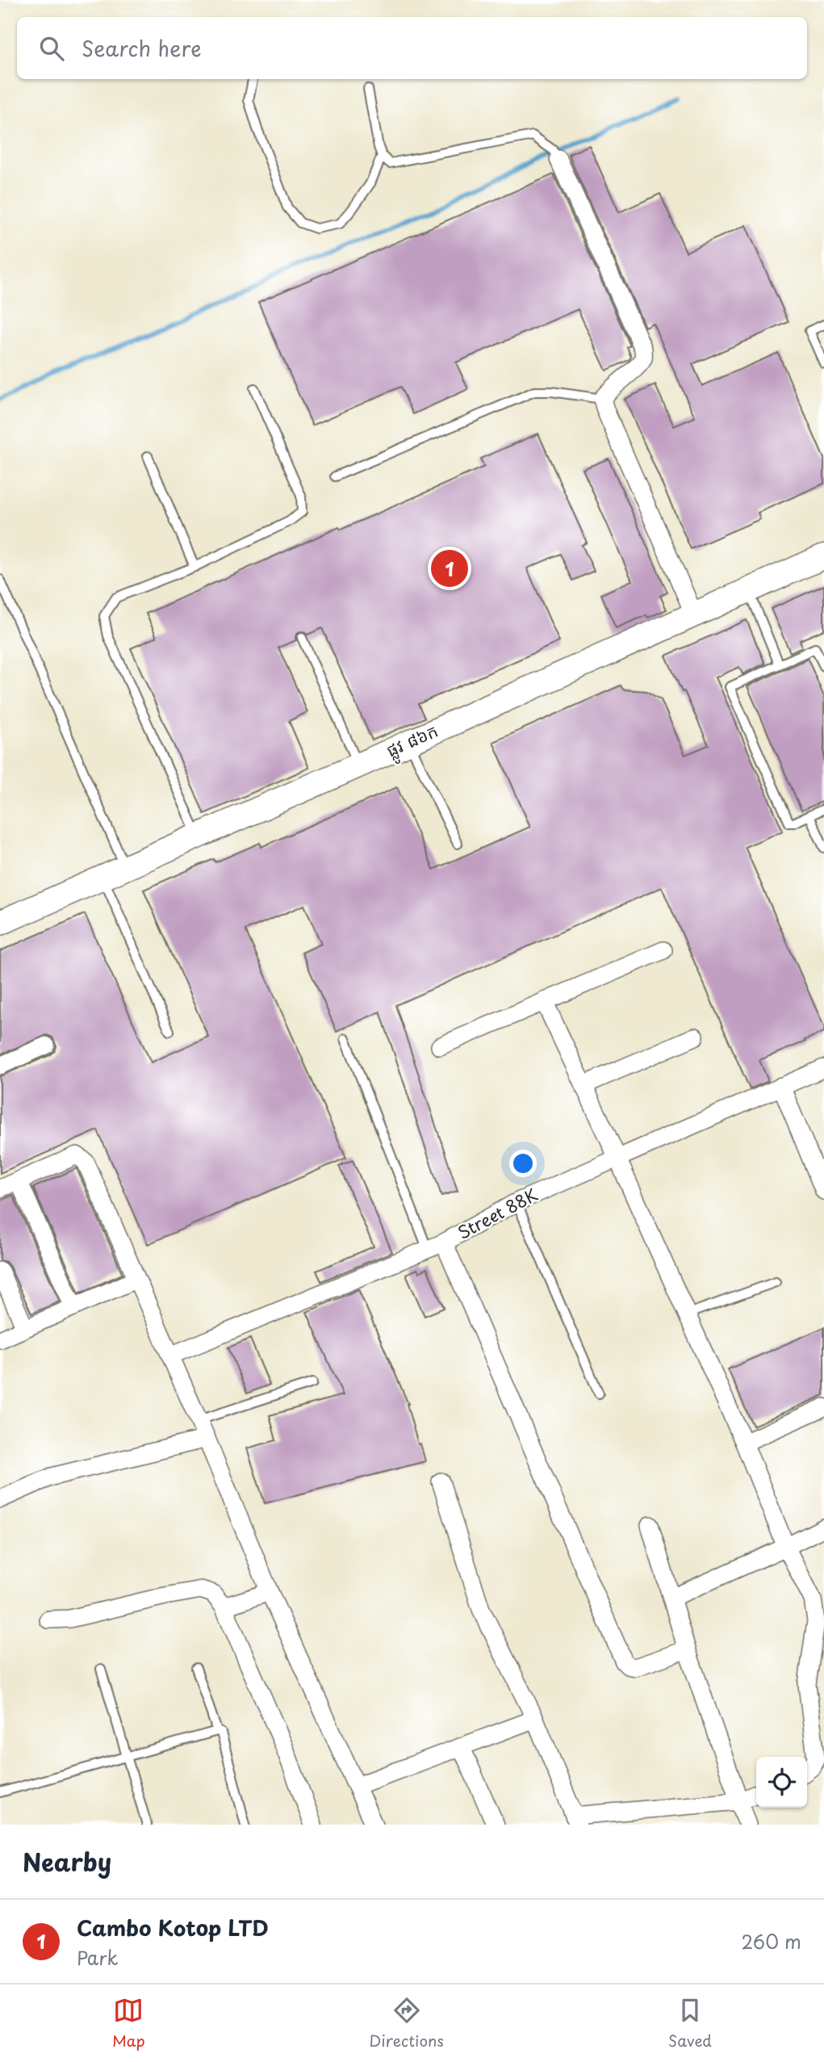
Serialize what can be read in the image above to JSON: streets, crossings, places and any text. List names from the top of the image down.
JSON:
{
  "streets": {
    "street": ["ផ្លូវ ៨៦ក", "Street 88K"]
  },
  "page": {
    "search": "Search here",
    "pins": "1",
    "heading": "Nearby",
    "list": [
      {
        "mark": "1",
        "name": "Cambo Kotop LTD",
        "note": "Park",
        "value": "260 m"
      }
    ],
    "nav": ["Map", "Directions", "Saved"]
  }
}
